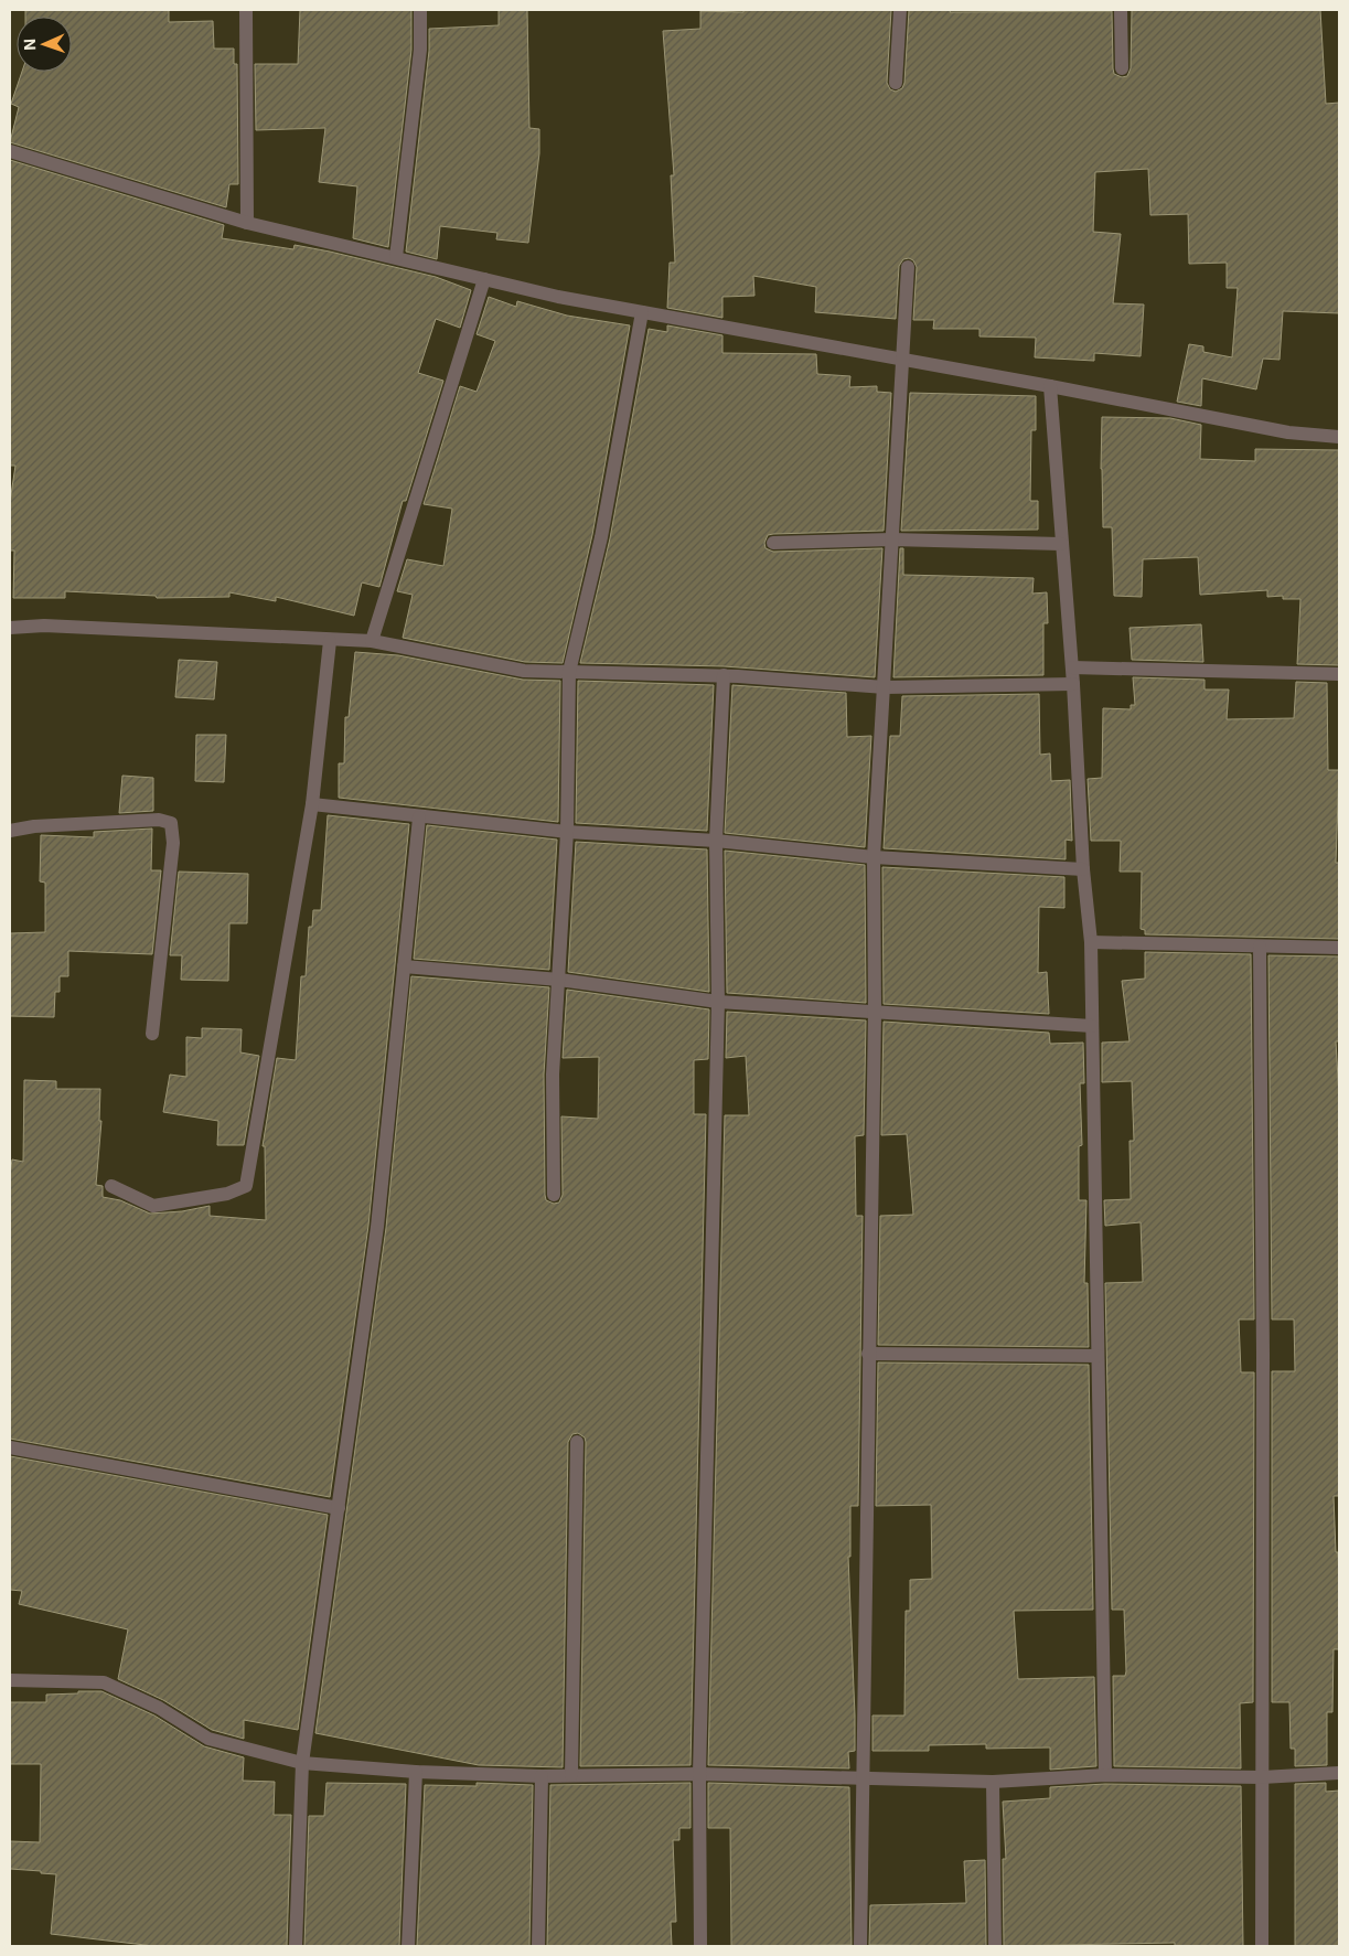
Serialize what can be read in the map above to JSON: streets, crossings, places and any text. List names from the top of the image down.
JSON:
{
  "north": "left"
}
